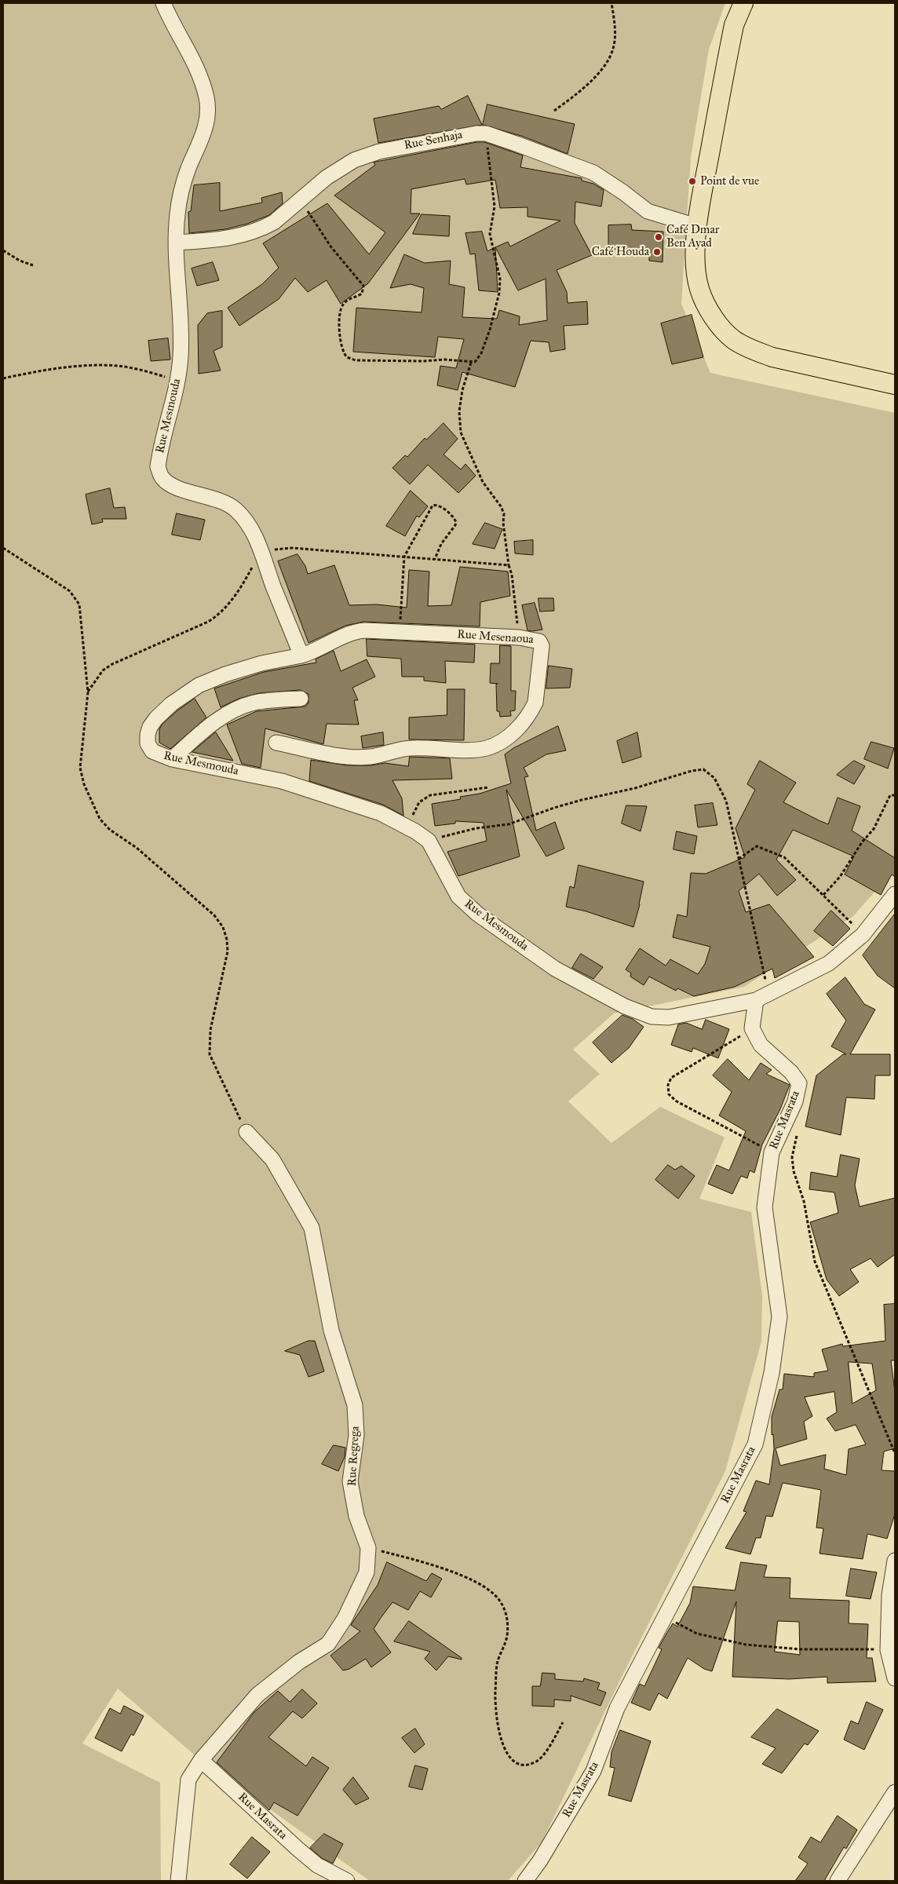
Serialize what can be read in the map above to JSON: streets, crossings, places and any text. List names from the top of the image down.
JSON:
{
  "streets": {
    "street": [
      "Rue Senhaja",
      "Rue Mesmouda",
      "Rue Mesenaoua",
      "Rue Masrata",
      "Rue Regrega"
    ]
  },
  "crossings": [
    ["Rue Senhaja", "Rue Mesmouda"],
    ["Rue Mesmouda", "Rue Mesenaoua"],
    ["Rue Masrata", "Rue Regrega"]
  ],
  "places": ["Point de vue", "Café Dmar Ben Ayad", "Café Houda"]
}
